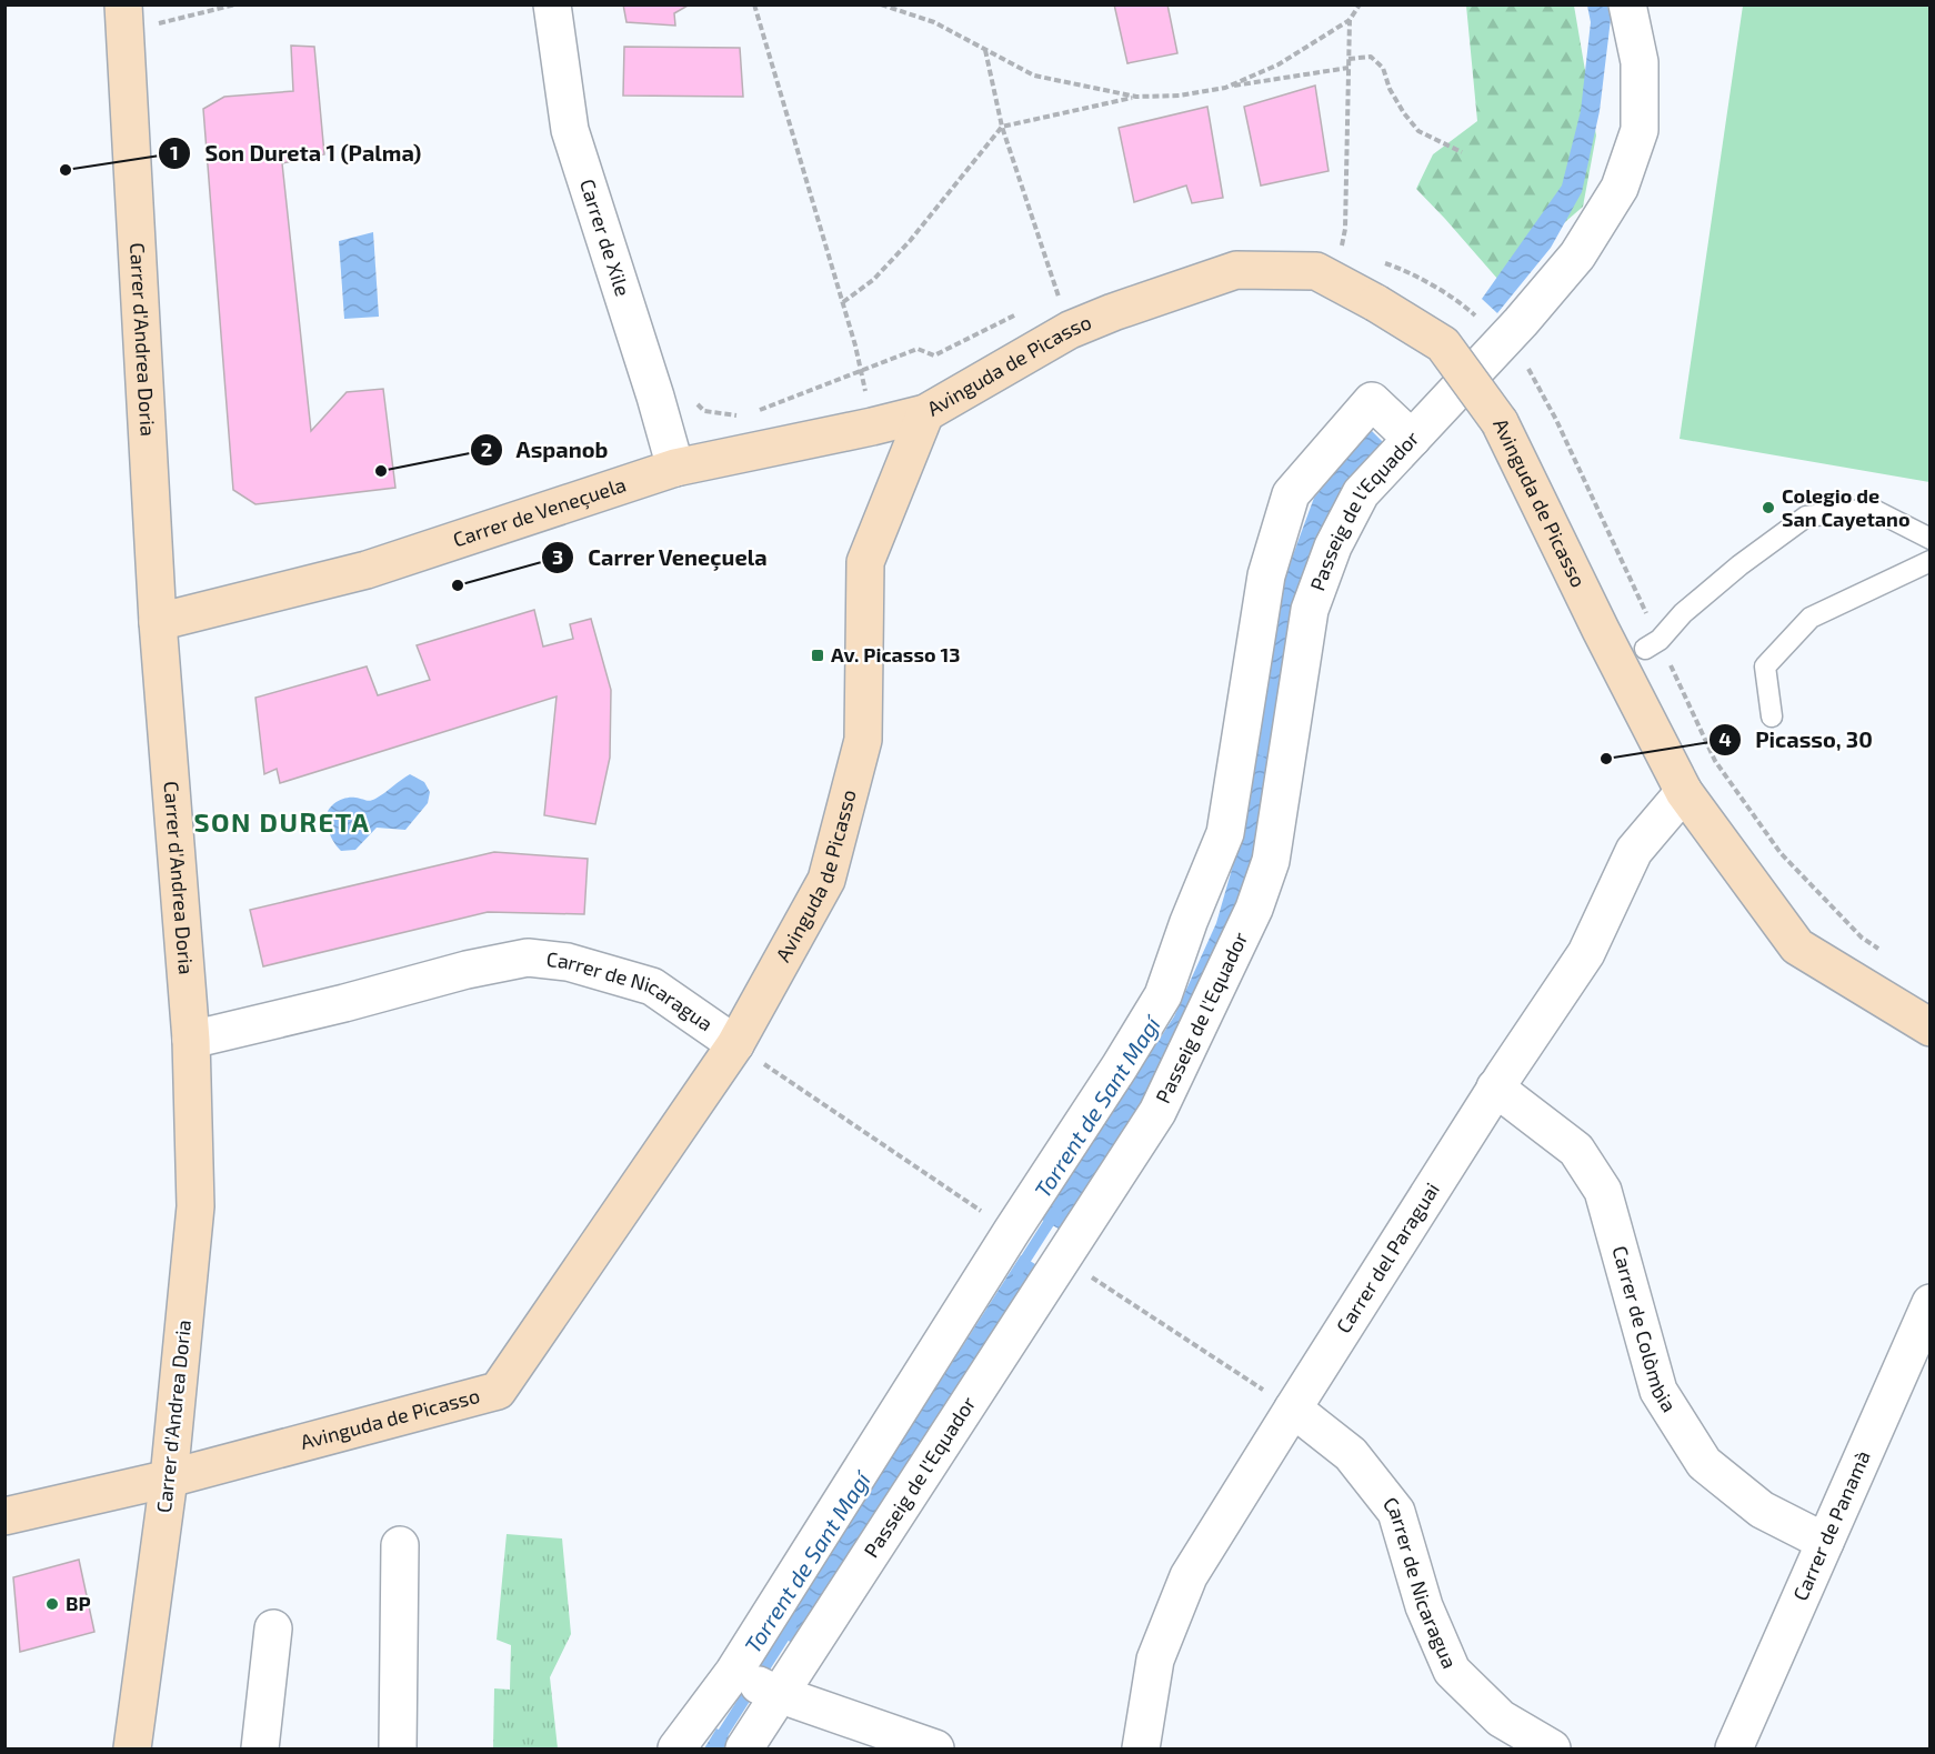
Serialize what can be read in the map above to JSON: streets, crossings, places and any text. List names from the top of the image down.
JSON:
{
  "streets": {
    "street": [
      "Carrer de Xile",
      "Carrer d'Andrea Doria",
      "Avinguda de Picasso",
      "Carrer de Veneçuela",
      "Passeig de l'Equador",
      "Carrer de Nicaragua",
      "Carrer del Paraguai",
      "Carrer de Colòmbia",
      "Carrer de Panamà"
    ]
  },
  "crossings": [
    ["Carrer de Xile", "Carrer de Veneçuela"],
    ["Carrer d'Andrea Doria", "Avinguda de Picasso"],
    ["Carrer d'Andrea Doria", "Carrer de Veneçuela"],
    ["Carrer d'Andrea Doria", "Carrer de Nicaragua"],
    ["Avinguda de Picasso", "Carrer de Veneçuela"],
    ["Avinguda de Picasso", "Carrer de Nicaragua"],
    ["Avinguda de Picasso", "Carrer del Paraguai"],
    ["Passeig de l'Equador", "Carrer de Nicaragua"],
    ["Carrer de Nicaragua", "Carrer del Paraguai"],
    ["Carrer del Paraguai", "Carrer de Colòmbia"],
    ["Carrer de Colòmbia", "Carrer de Panamà"]
  ],
  "districts": ["SON DURETA"],
  "water": ["Torrent de Sant Magí"],
  "places": {
    "other": [
      "Son Dureta 1 (Palma)",
      "Aspanob",
      "Colegio de San Cayetano",
      "Carrer Veneçuela",
      "Picasso, 30",
      "BP"
    ],
    "transit": ["Av. Picasso 13"]
  }
}
